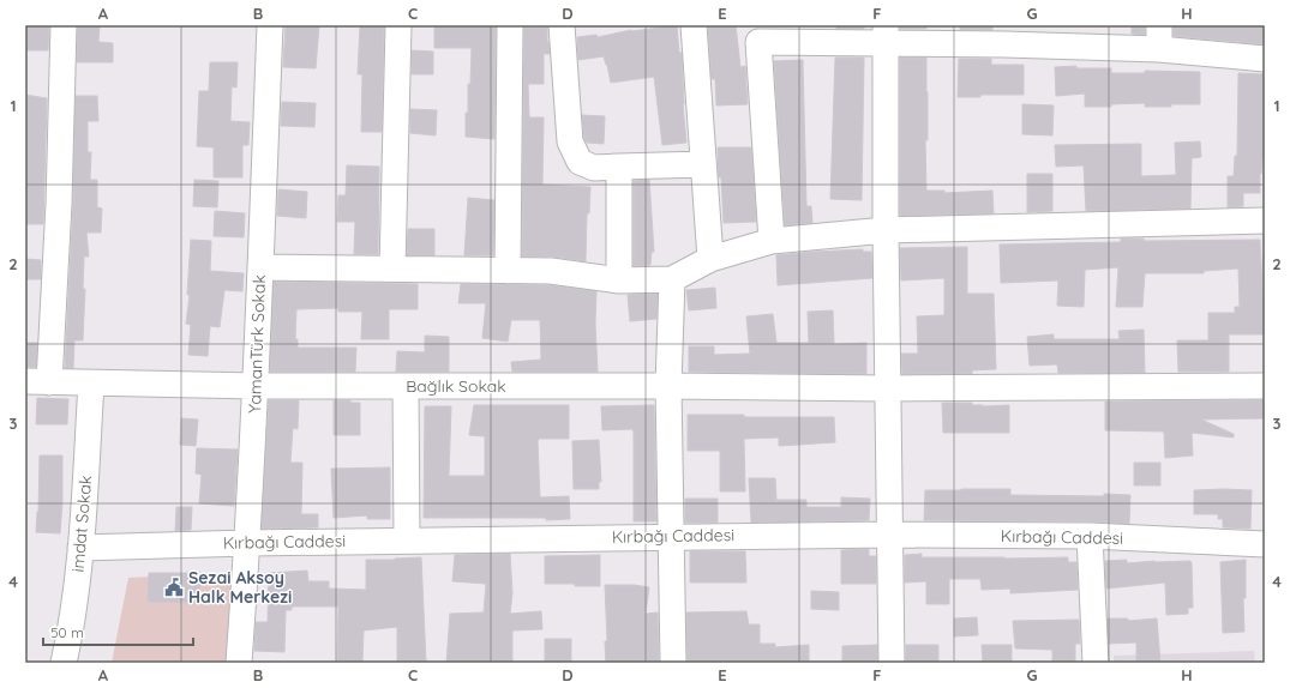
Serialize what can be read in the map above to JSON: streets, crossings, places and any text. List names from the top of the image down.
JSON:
{
  "streets": {
    "street": [
      "YamanTürk Sokak",
      "Bağlık Sokak",
      "imdat Sokak",
      "Kırbağı Caddesi"
    ]
  },
  "crossings": [
    ["YamanTürk Sokak", "Bağlık Sokak"],
    ["YamanTürk Sokak", "Kırbağı Caddesi"],
    ["Bağlık Sokak", "imdat Sokak"],
    ["imdat Sokak", "Kırbağı Caddesi"]
  ],
  "places": {
    "public building": ["Sezai Aksoy Halk Merkezi"]
  },
  "scale_bar": "50 m",
  "grid": {
    "columns": [
      "A",
      "B",
      "C",
      "D",
      "E",
      "F",
      "G",
      "H"
    ],
    "rows": [
      "1",
      "2",
      "3",
      "4"
    ]
  }
}
